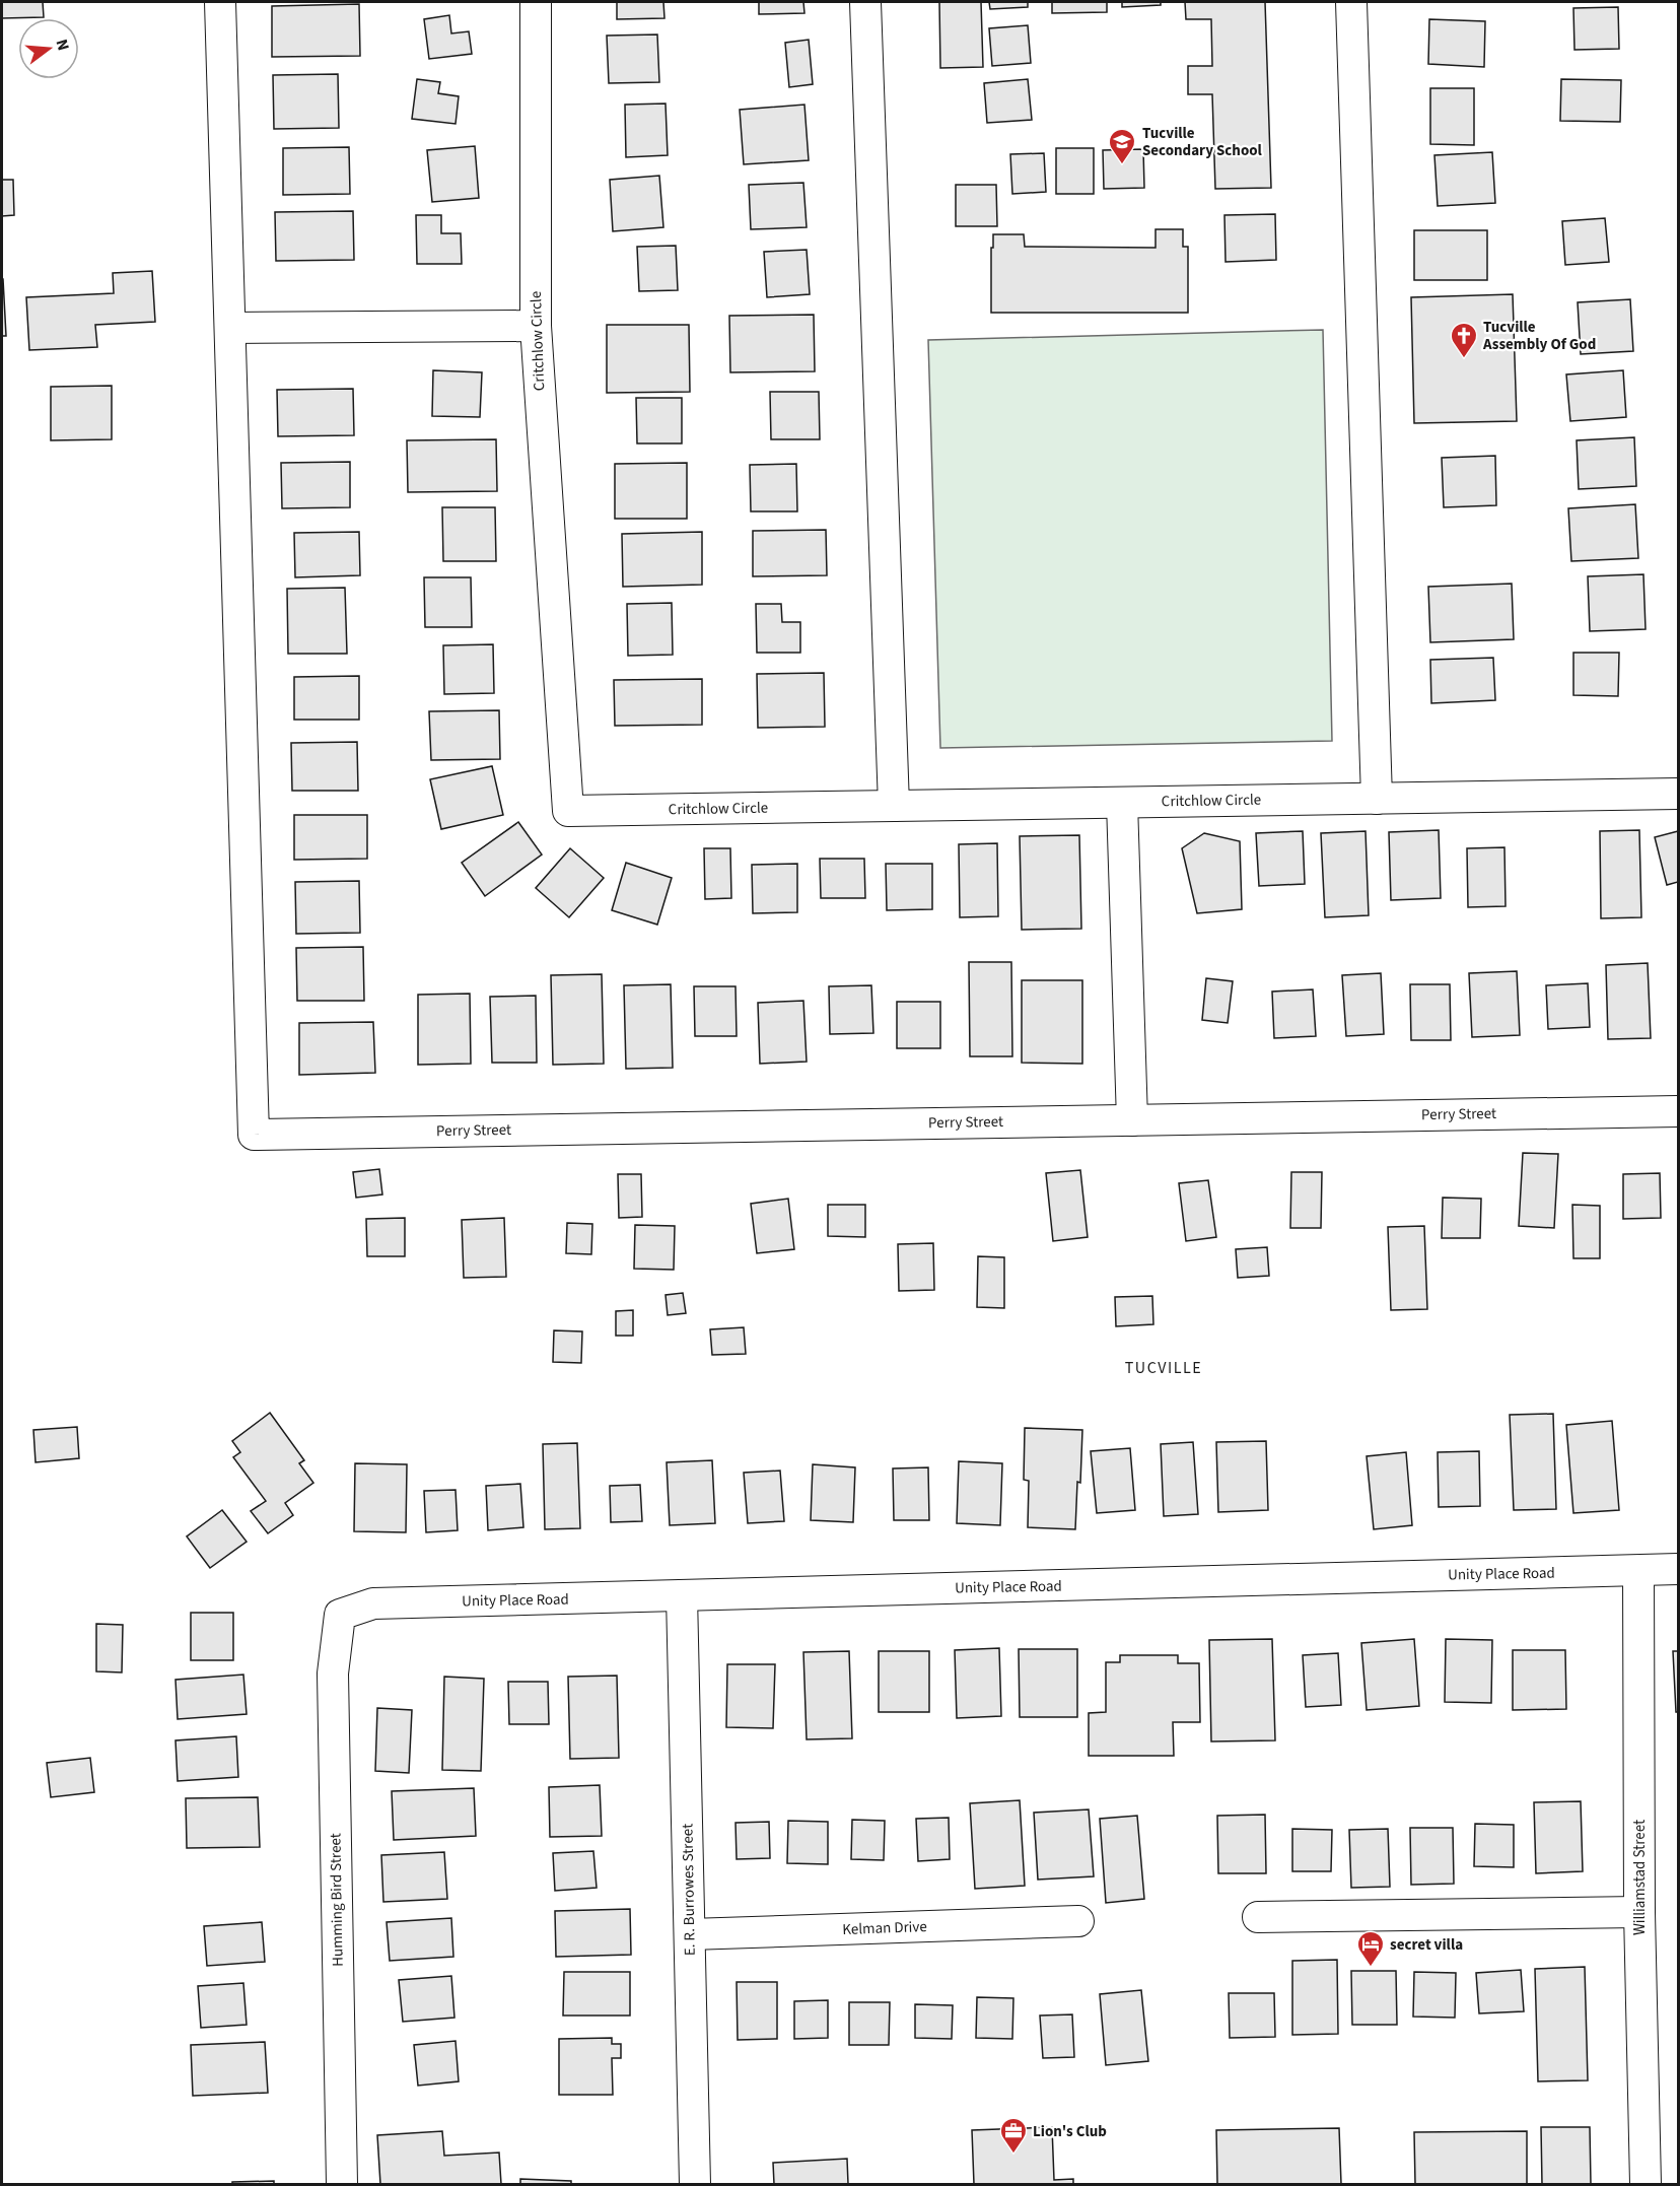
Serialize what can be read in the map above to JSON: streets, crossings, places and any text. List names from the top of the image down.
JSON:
{
  "streets": {
    "street": [
      "Critchlow Circle",
      "Perry Street",
      "Unity Place Road",
      "Williamstad Street",
      "E. R. Burrowes Street",
      "Humming Bird Street",
      "Kelman Drive"
    ]
  },
  "crossings": [
    ["Unity Place Road", "Williamstad Street"],
    ["Unity Place Road", "E. R. Burrowes Street"],
    ["Unity Place Road", "Humming Bird Street"],
    ["E. R. Burrowes Street", "Kelman Drive"]
  ],
  "districts": ["TUCVILLE"],
  "places": {
    "school or university": ["Tucville Secondary School"],
    "church": ["Tucville Assembly Of God"],
    "hotel": ["secret villa"],
    "office": ["Lion's Club"]
  },
  "north": "right"
}
